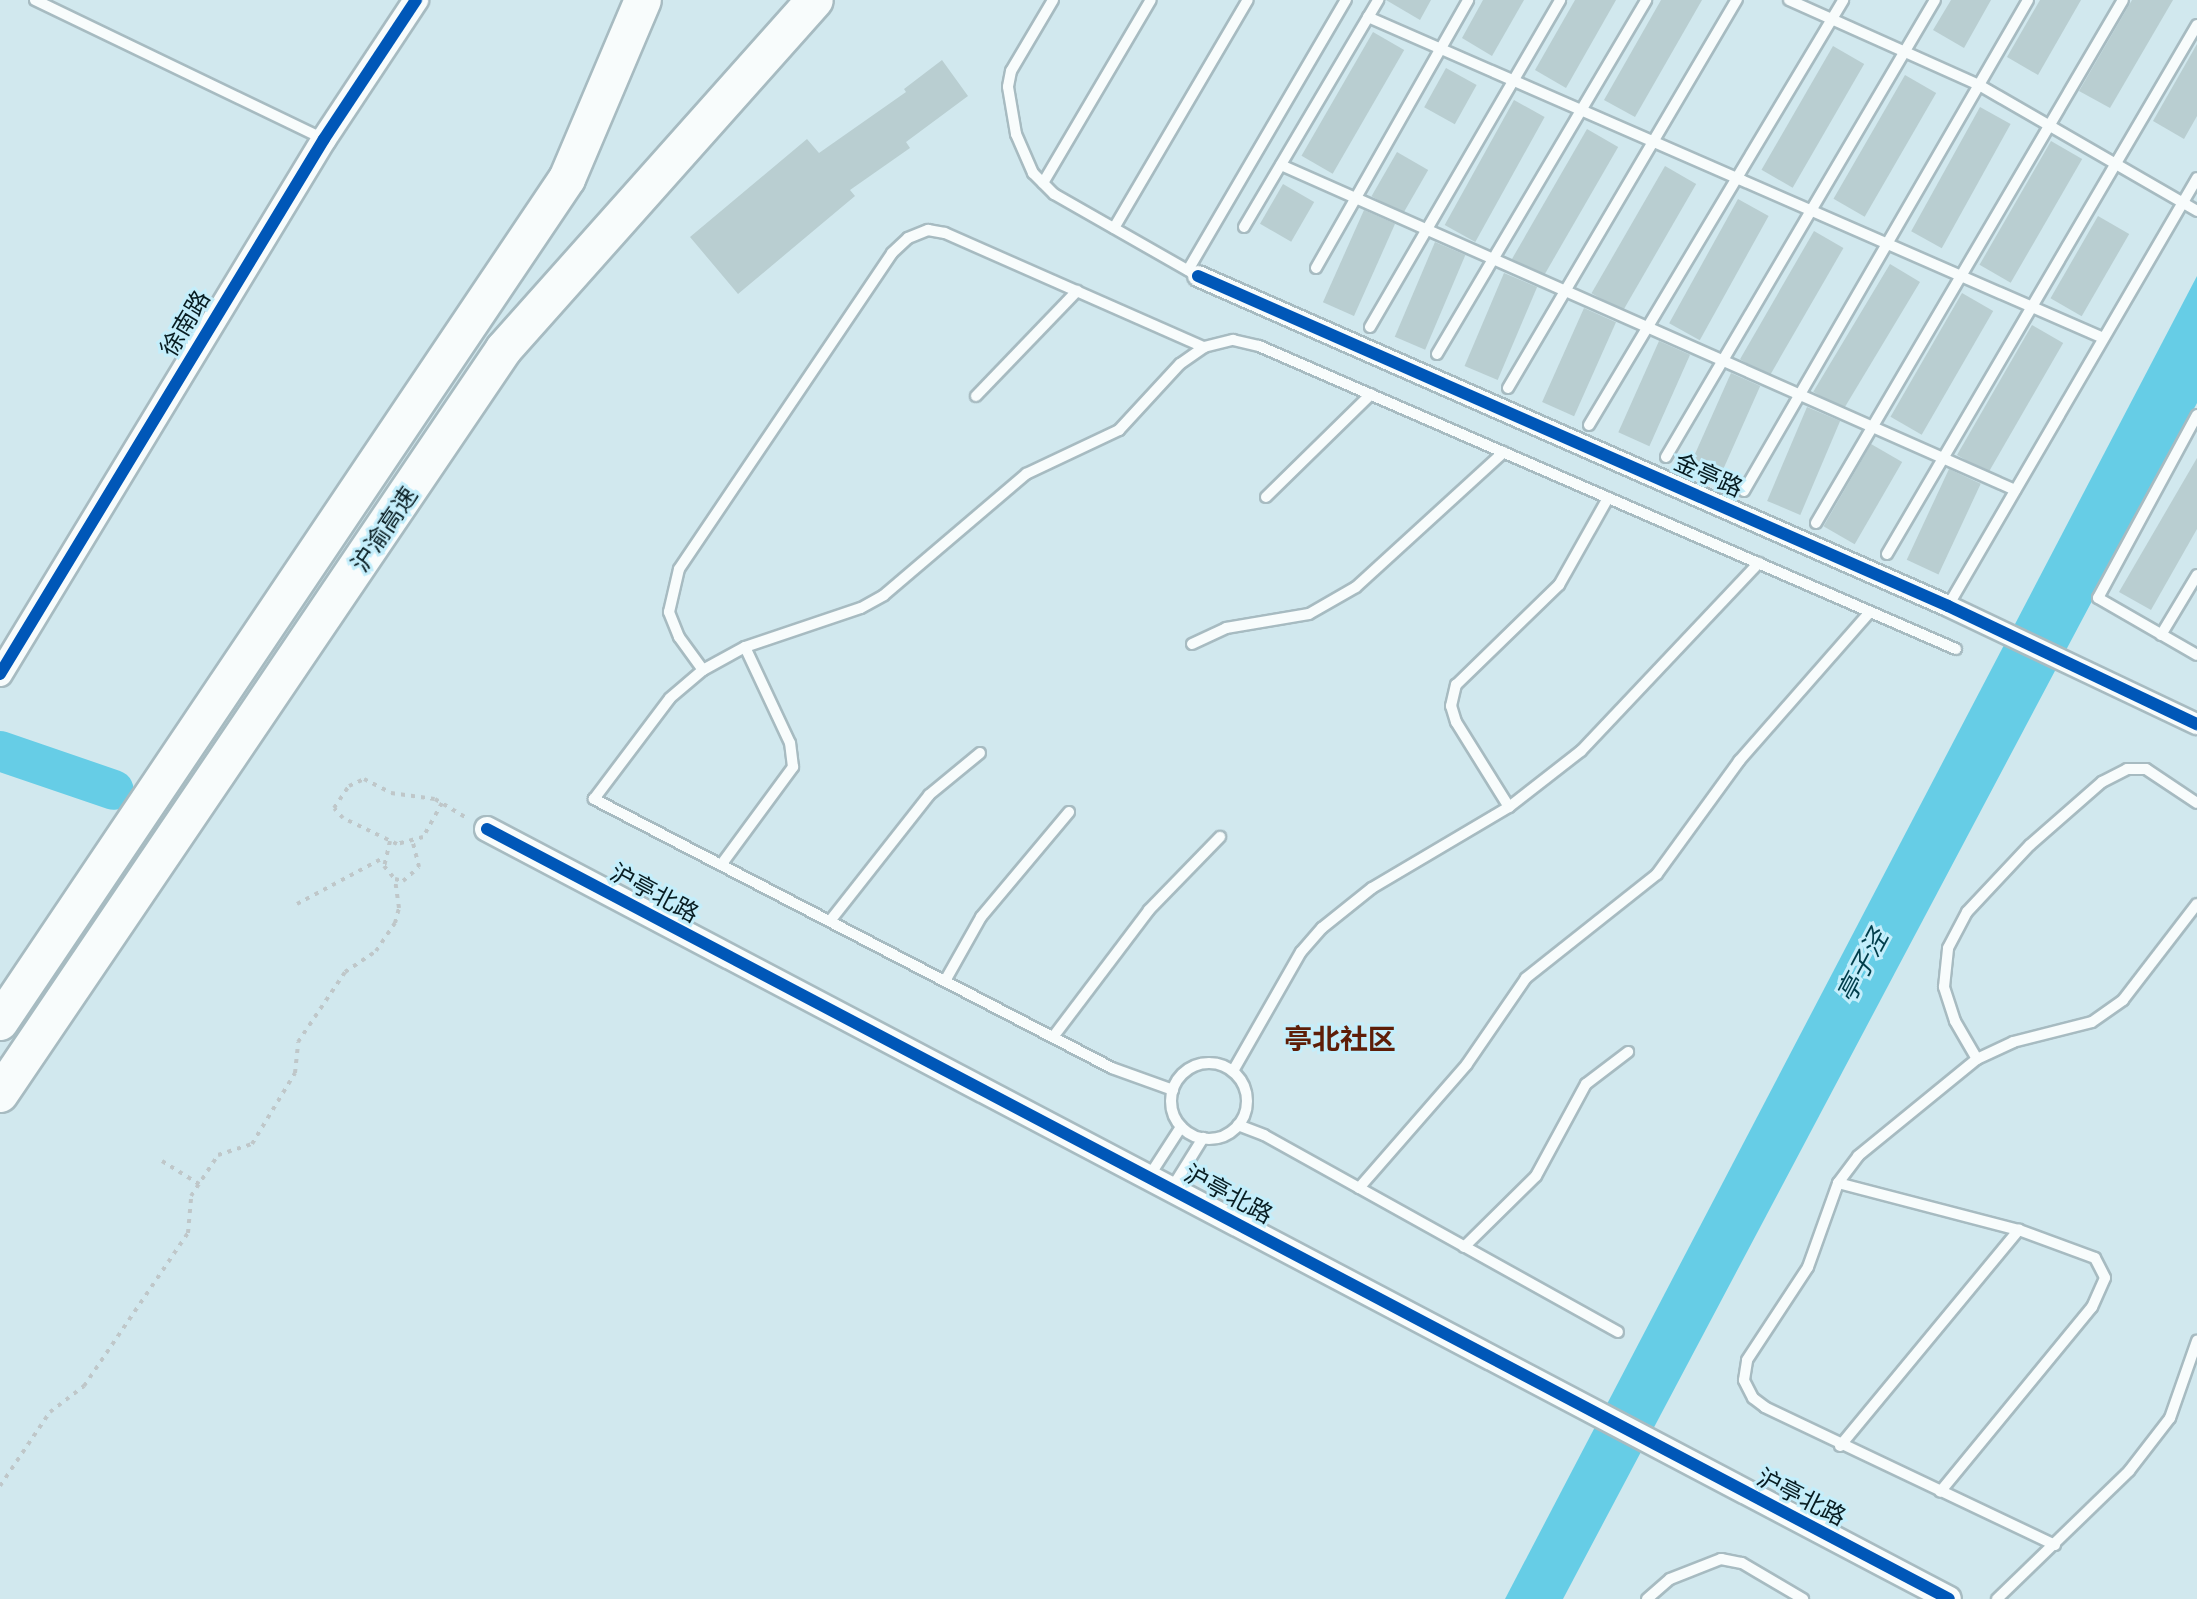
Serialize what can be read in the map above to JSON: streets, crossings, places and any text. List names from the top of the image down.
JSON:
{
  "streets": {
    "highway": ["沪渝高速"],
    "street": ["徐南路", "金亭路", "沪亭北路"]
  },
  "districts": ["亭北社区"],
  "water": ["亭子泾"]
}
